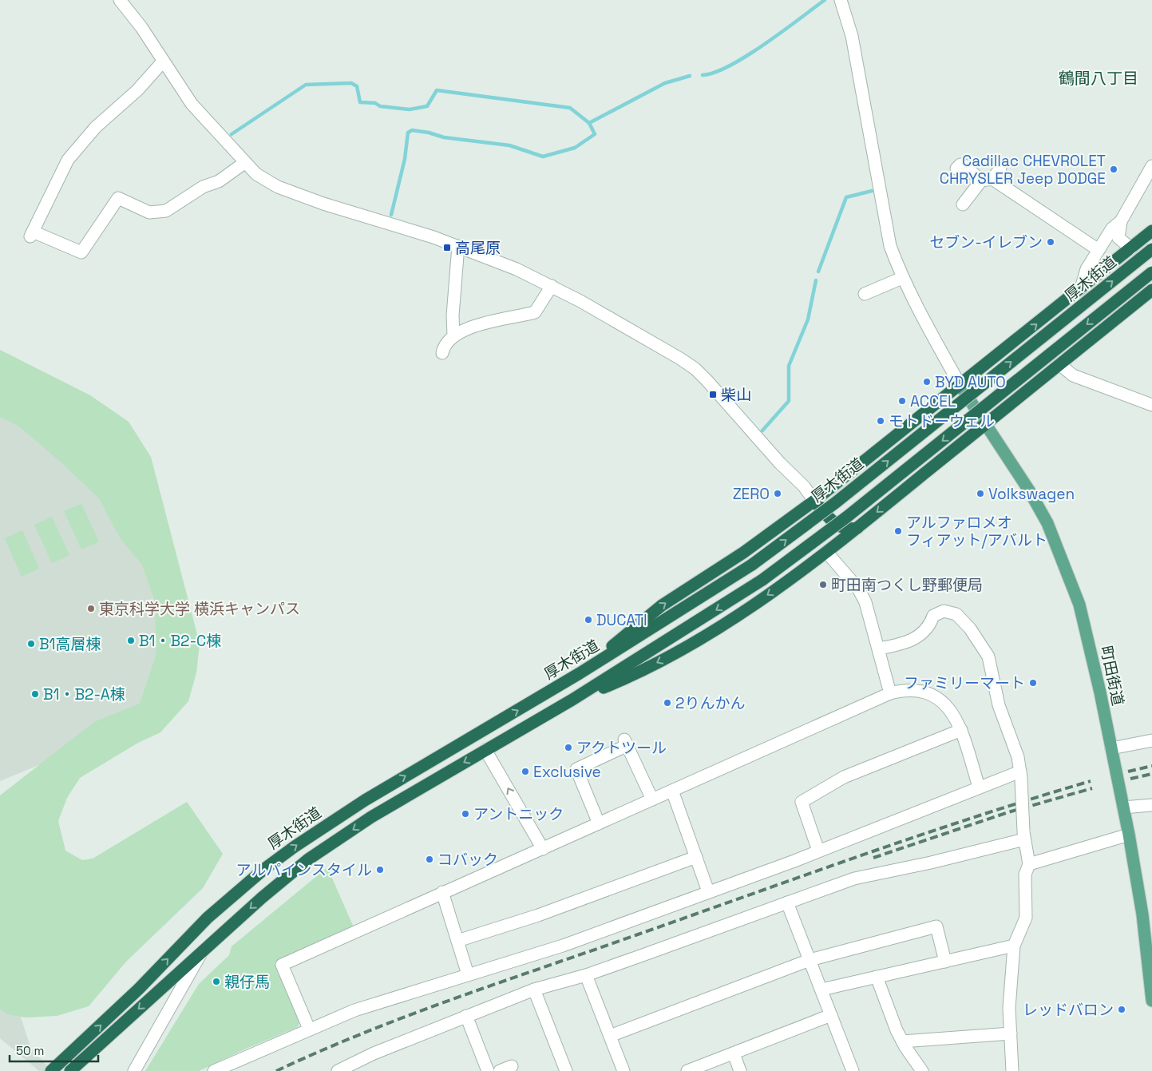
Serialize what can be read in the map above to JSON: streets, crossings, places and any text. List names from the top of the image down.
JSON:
{
  "streets": {
    "highway": ["厚木街道"],
    "main road": ["町田街道"]
  },
  "districts": ["鶴間八丁目"],
  "places": {
    "other": [
      "Cadillac CHEVROLET CHRYSLER Jeep DODGE",
      "セブン-イレブン",
      "BYD AUTO",
      "ACCEL",
      "モトドーウェル",
      "ZERO",
      "Volkswagen",
      "アルファロメオ フィアット/アバルト",
      "町田南つくし野郵便局",
      "東京科学大学 横浜キャンパス",
      "DUCATI",
      "B1・B2-C棟",
      "B1高層棟",
      "ファミリーマート",
      "B1・B2-A棟",
      "2りんかん",
      "アクトツール",
      "Exclusive",
      "アントニック",
      "コバック",
      "アルパインスタイル",
      "親仔馬",
      "レッドバロン"
    ],
    "transit": ["高尾原", "柴山"]
  },
  "scale_bar": "50 m"
}
